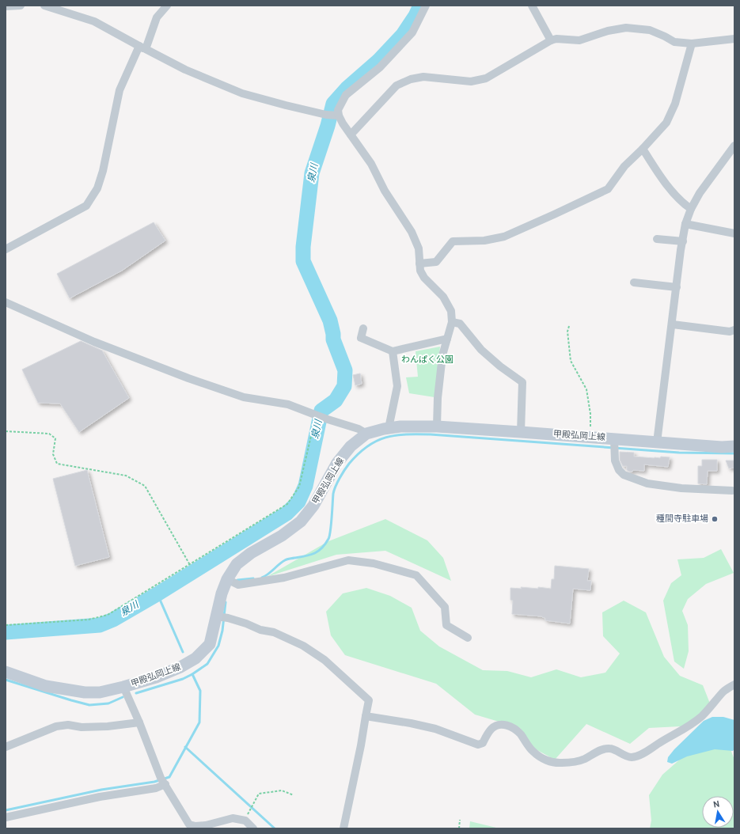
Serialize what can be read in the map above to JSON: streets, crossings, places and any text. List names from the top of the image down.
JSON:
{
  "streets": {
    "main road": ["甲殿弘岡上線"]
  },
  "water": ["泉川"],
  "parks": ["わんぱく公園"],
  "places": ["種間寺駐車場"],
  "north": "top"
}
